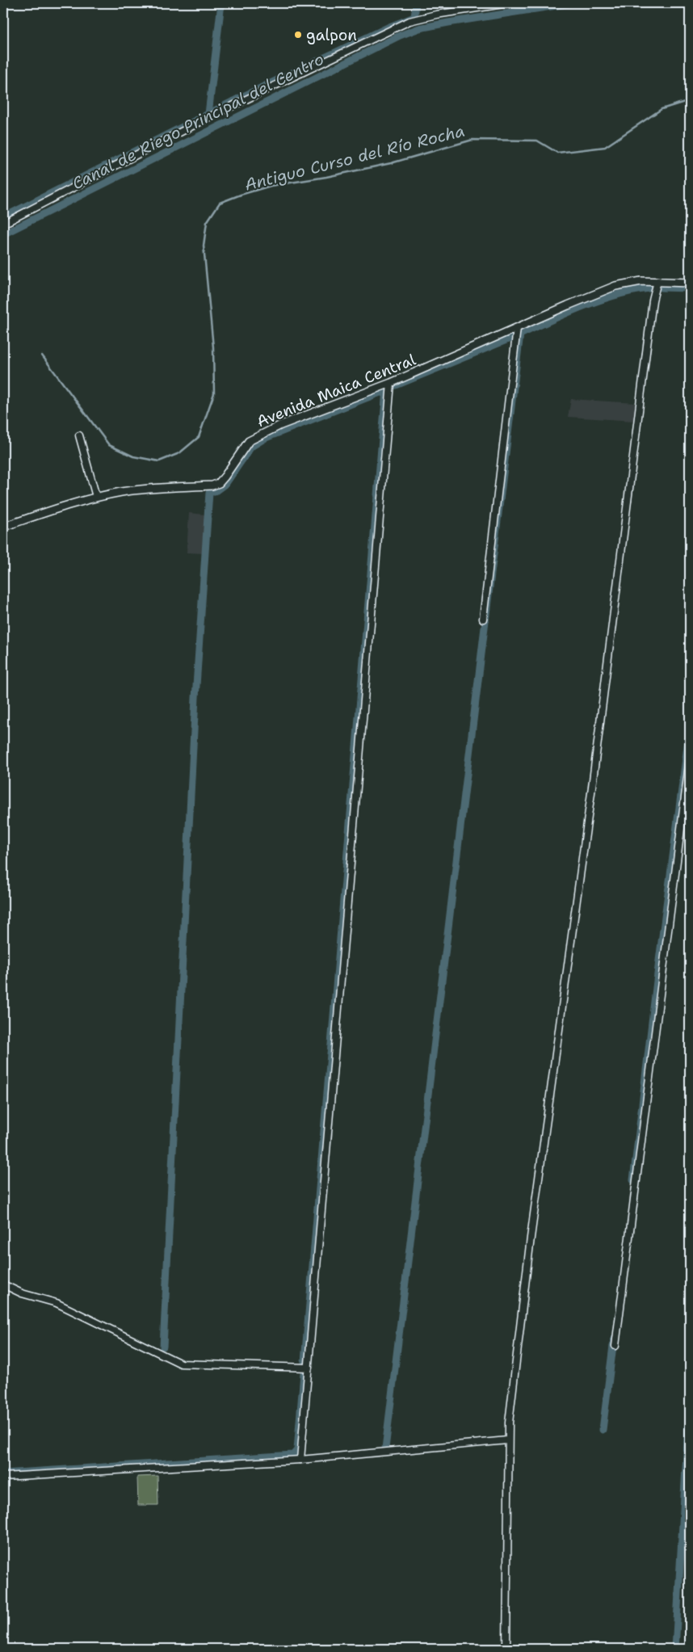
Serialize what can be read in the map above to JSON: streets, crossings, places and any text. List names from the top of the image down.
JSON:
{
  "streets": {
    "street": ["Avenida Maica Central"]
  },
  "water": ["Canal de Riego Principal del Centro", "Antiguo Curso del Río Rocha"],
  "places": ["galpon"]
}
